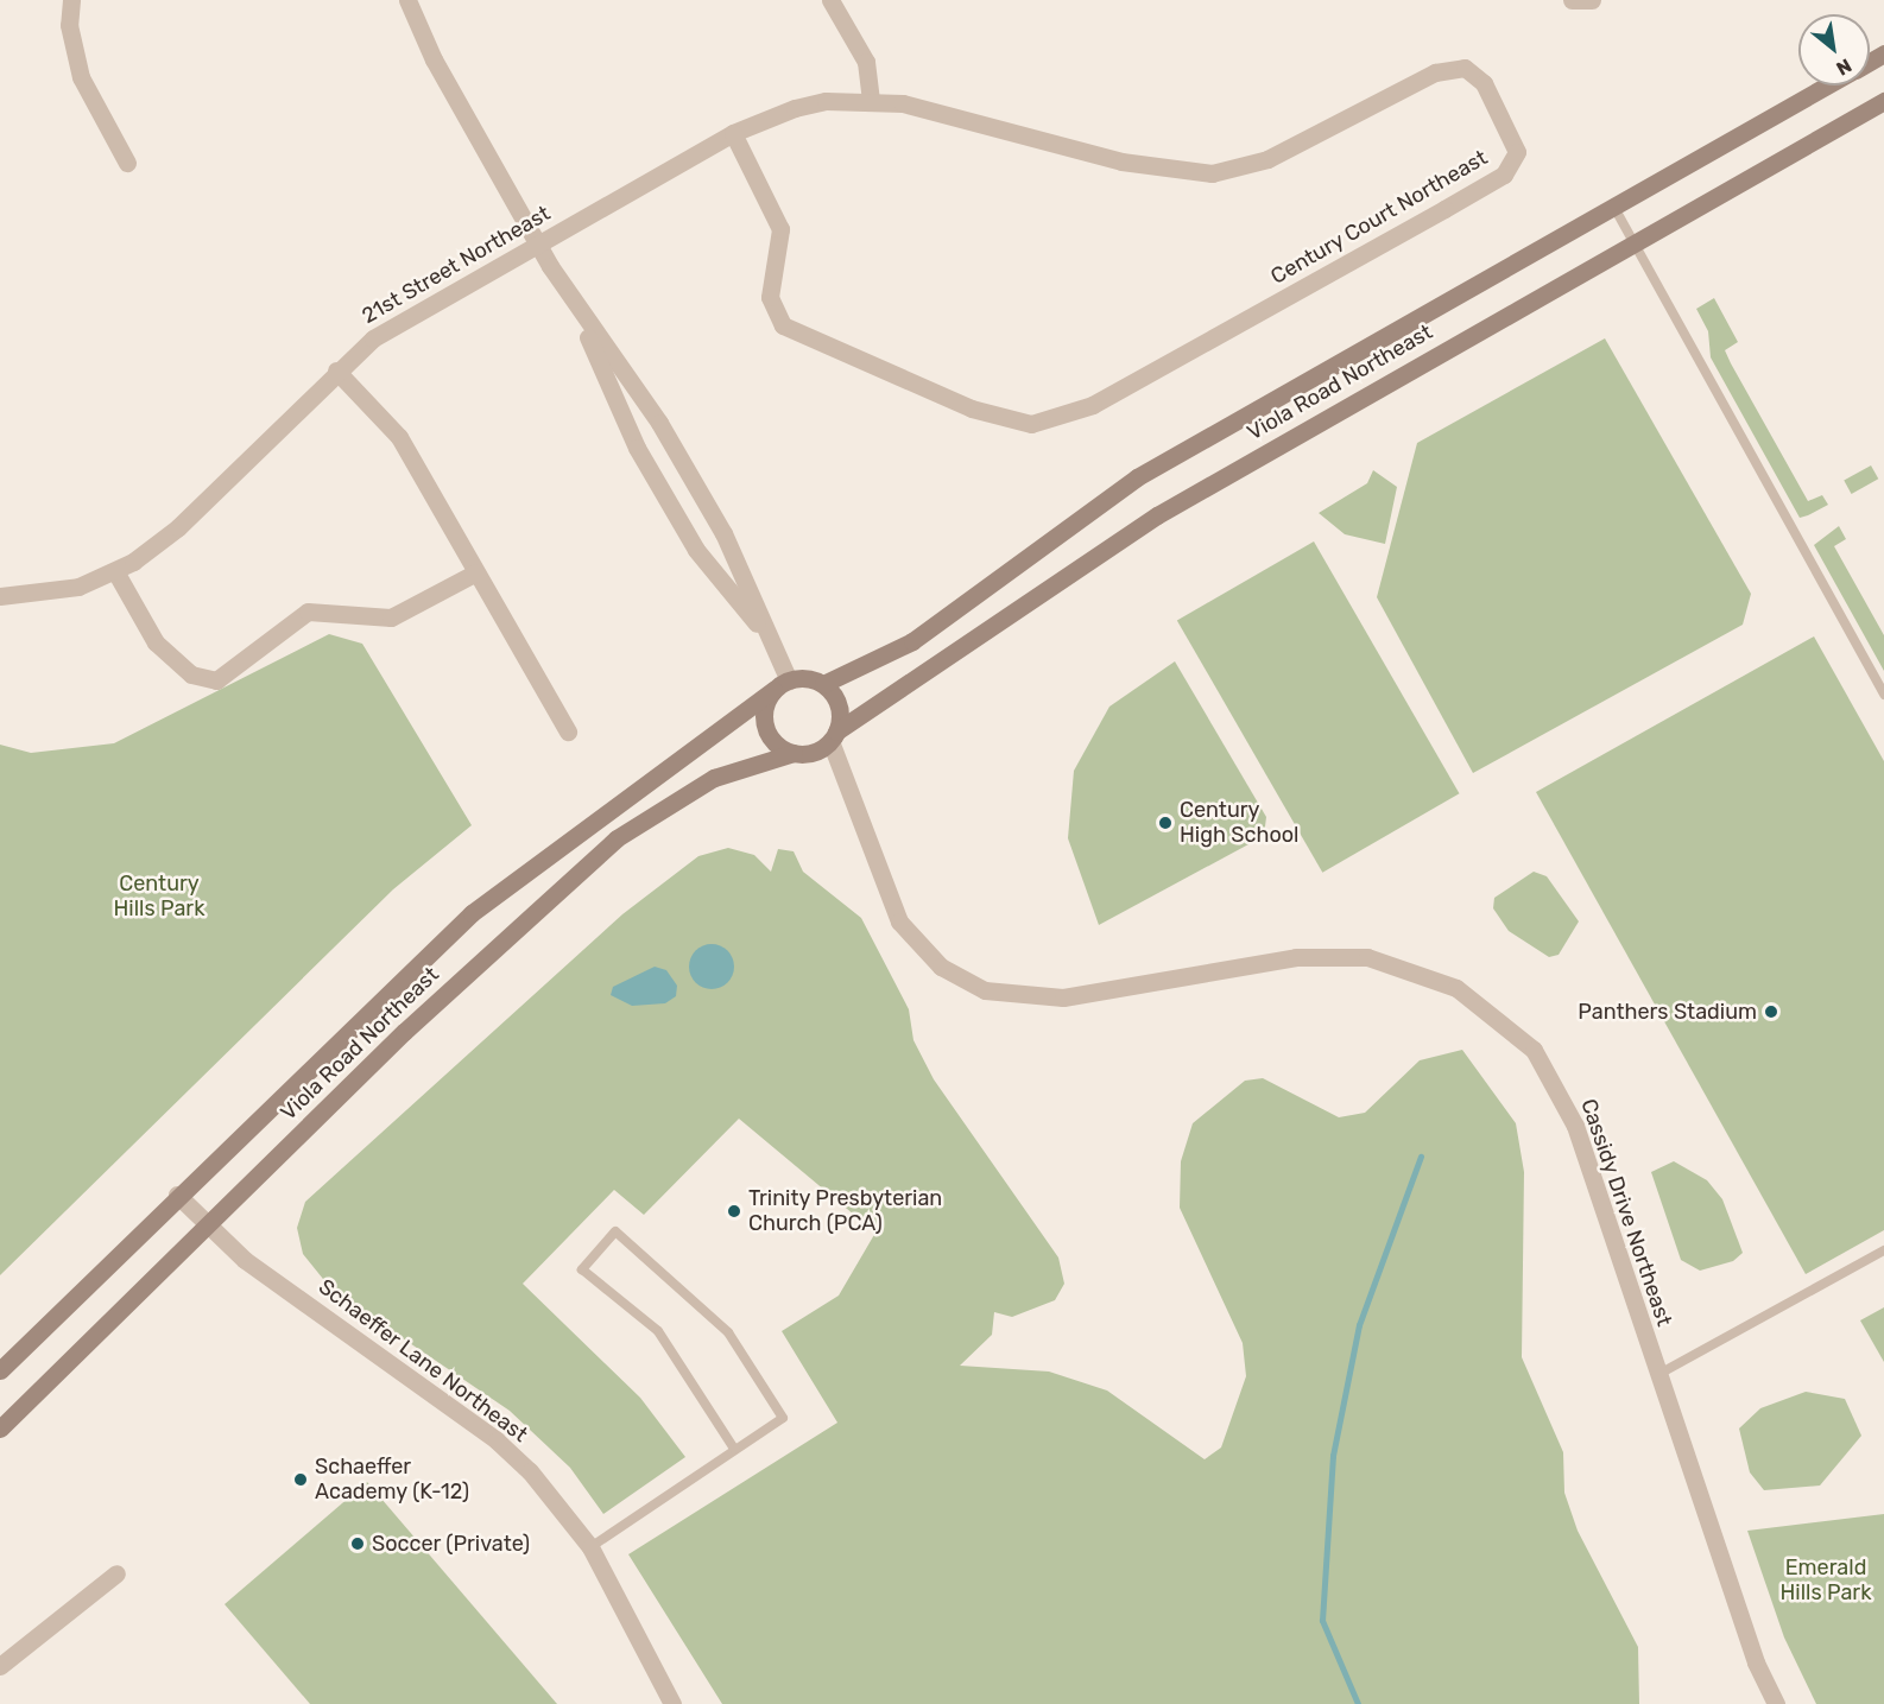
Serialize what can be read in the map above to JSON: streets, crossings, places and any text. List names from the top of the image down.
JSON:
{
  "streets": {
    "main road": ["Viola Road Northeast"],
    "street": [
      "Century Court Northeast",
      "21st Street Northeast",
      "Cassidy Drive Northeast",
      "Schaeffer Lane Northeast"
    ]
  },
  "crossings": [
    ["Century Court Northeast", "21st Street Northeast"],
    ["Viola Road Northeast", "Cassidy Drive Northeast"],
    ["Viola Road Northeast", "Schaeffer Lane Northeast"]
  ],
  "parks": ["Century Hills Park", "Emerald Hills Park"],
  "places": [
    "Century High School",
    "Panthers Stadium",
    "Trinity Presbyterian Church (PCA)",
    "Schaeffer Academy (K-12)",
    "Soccer (Private)"
  ],
  "north": "bottom right"
}
